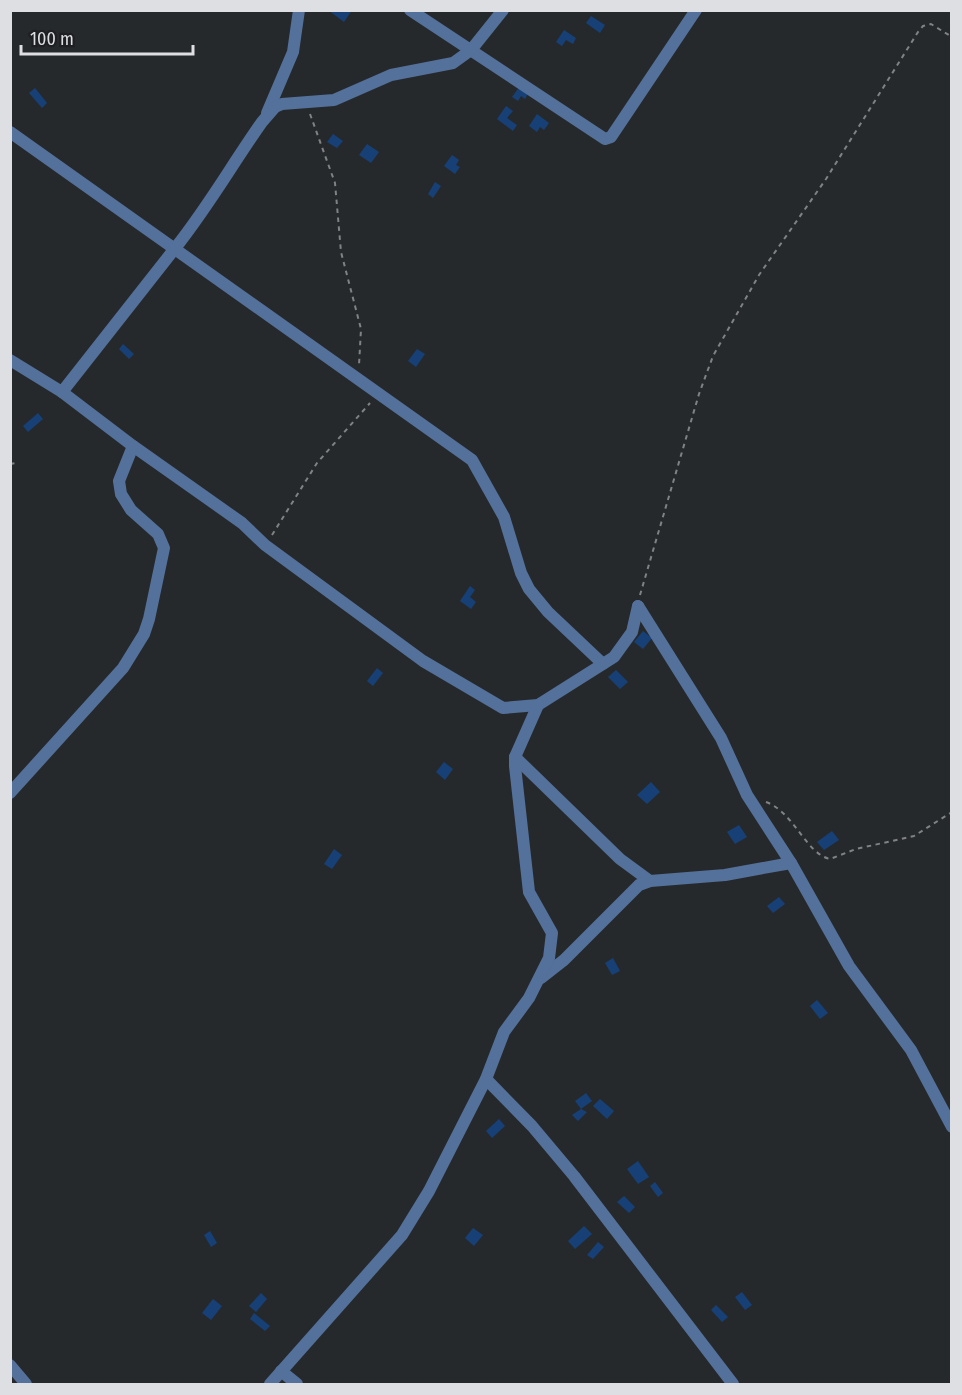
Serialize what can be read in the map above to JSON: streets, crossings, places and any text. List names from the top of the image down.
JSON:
{
  "scale_bar": "100 m"
}
